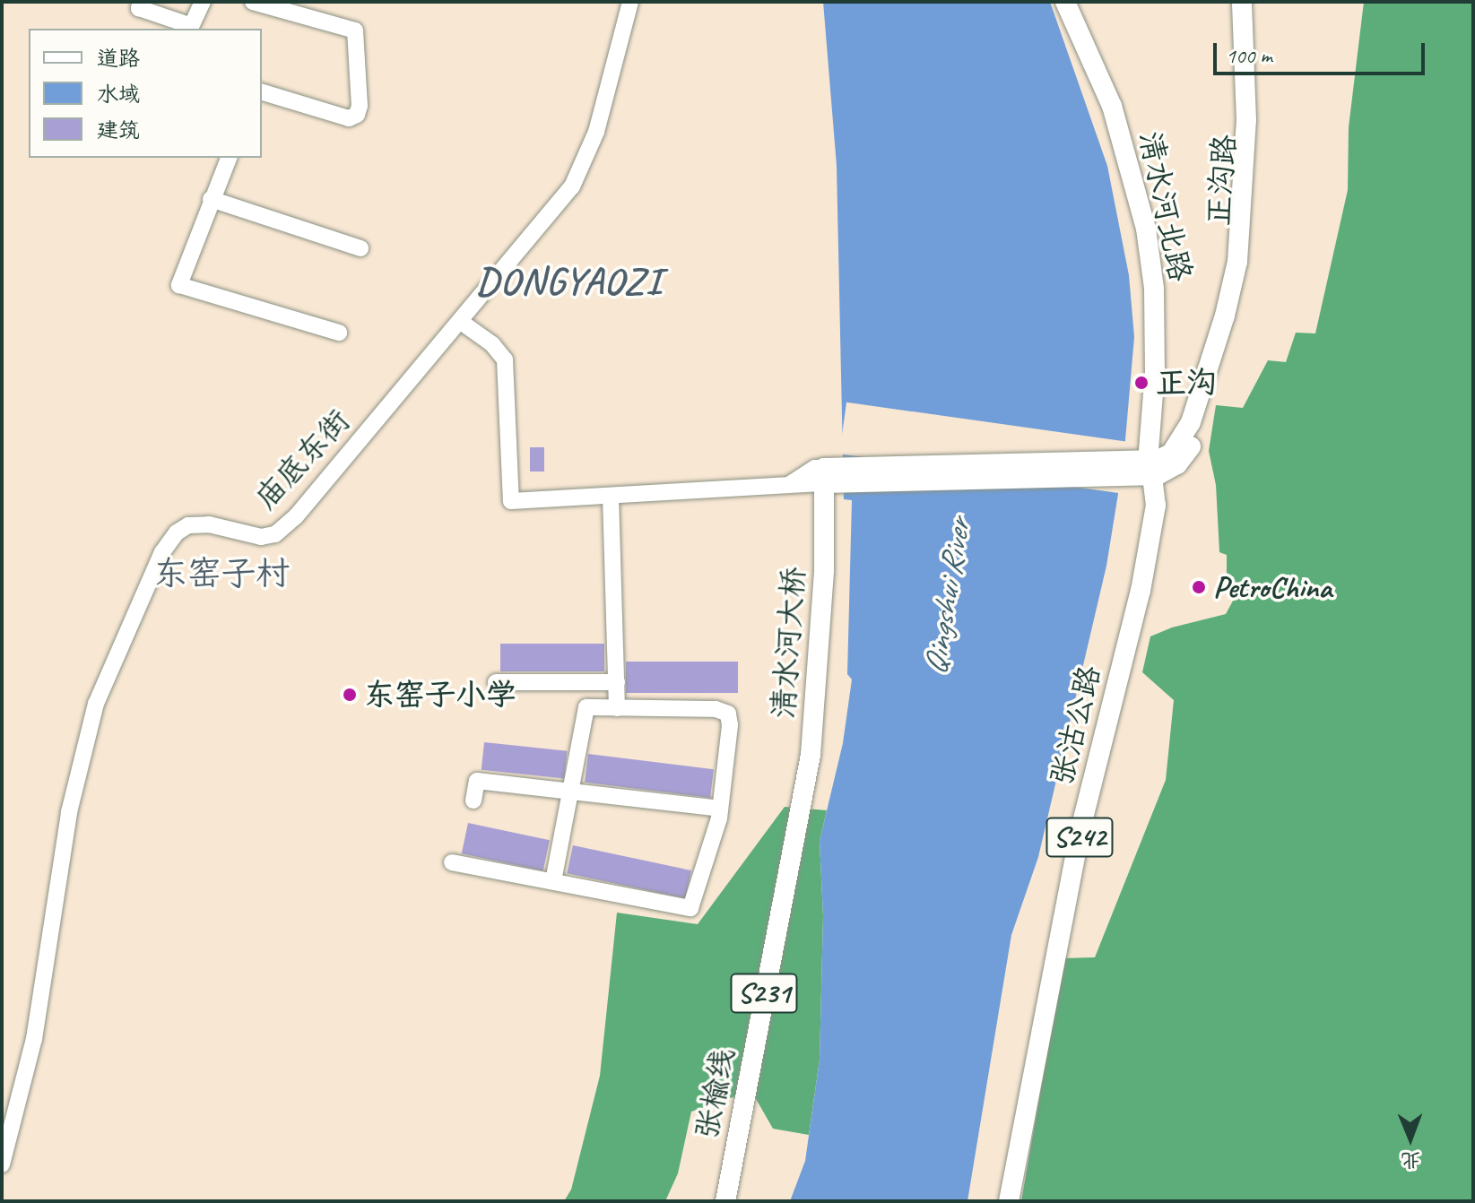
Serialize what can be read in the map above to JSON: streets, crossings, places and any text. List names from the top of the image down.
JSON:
{
  "streets": {
    "main road": [
      "正沟路",
      "清水河北路",
      "清水河大桥",
      "张沽公路",
      "S242",
      "S231",
      "张榆线"
    ],
    "street": ["庙底东街"]
  },
  "crossings": [
    ["正沟路", "清水河北路"],
    ["正沟路", "张沽公路"],
    ["清水河北路", "张沽公路"],
    ["清水河大桥", "张榆线"]
  ],
  "districts": ["DONGYAOZI", "东窑子村"],
  "water": ["Qingshui River"],
  "places": ["正沟", "PetroChina", "东窑子小学"],
  "legend": ["道路", "水域", "建筑"],
  "scale_bar": "100 m",
  "north": "bottom"
}
